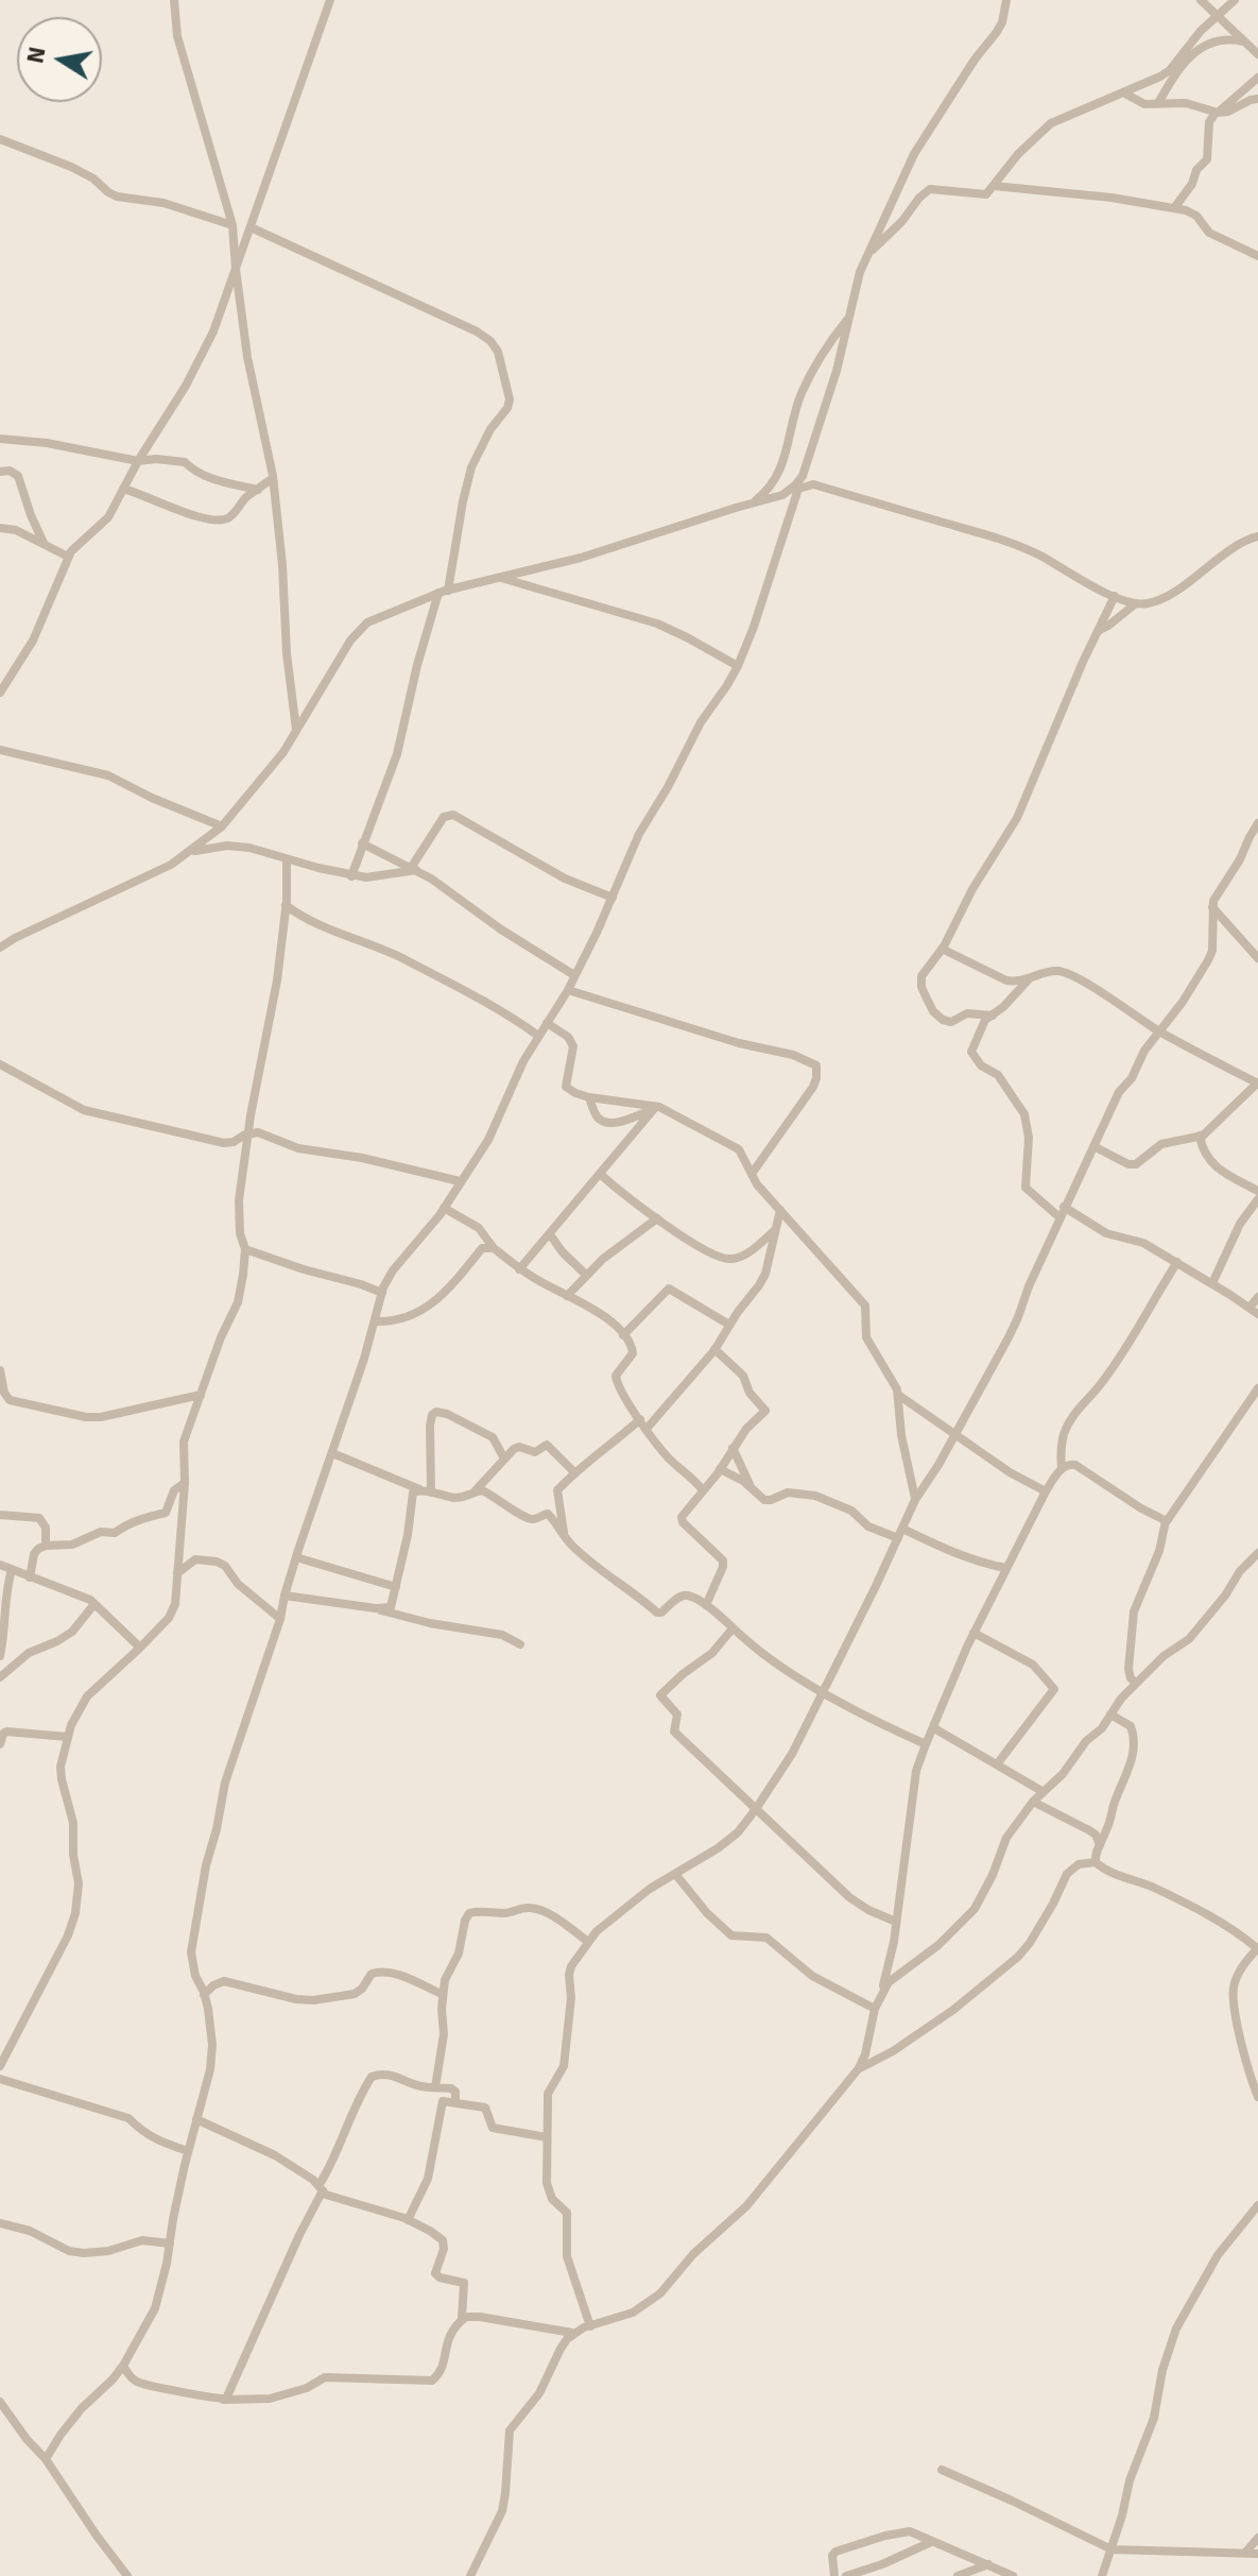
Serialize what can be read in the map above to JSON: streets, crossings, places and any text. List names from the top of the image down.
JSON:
{
  "north": "left"
}
